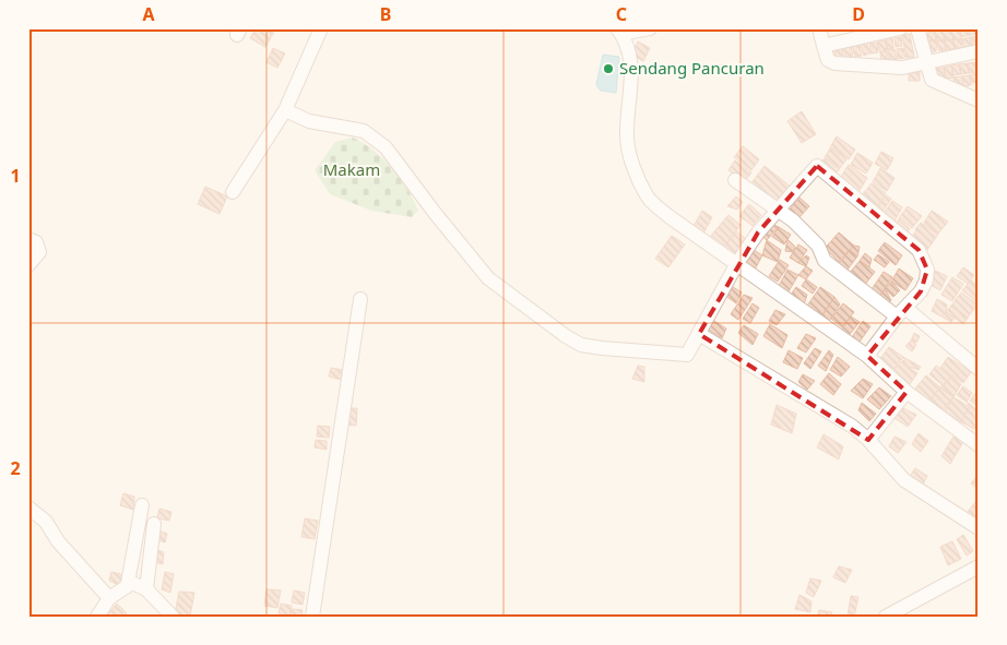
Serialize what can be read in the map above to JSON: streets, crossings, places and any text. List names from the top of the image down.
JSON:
{
  "parks": ["Makam"],
  "places": ["Sendang Pancuran"],
  "grid": {
    "columns": [
      "A",
      "B",
      "C",
      "D"
    ],
    "rows": ["1", "2"]
  }
}
